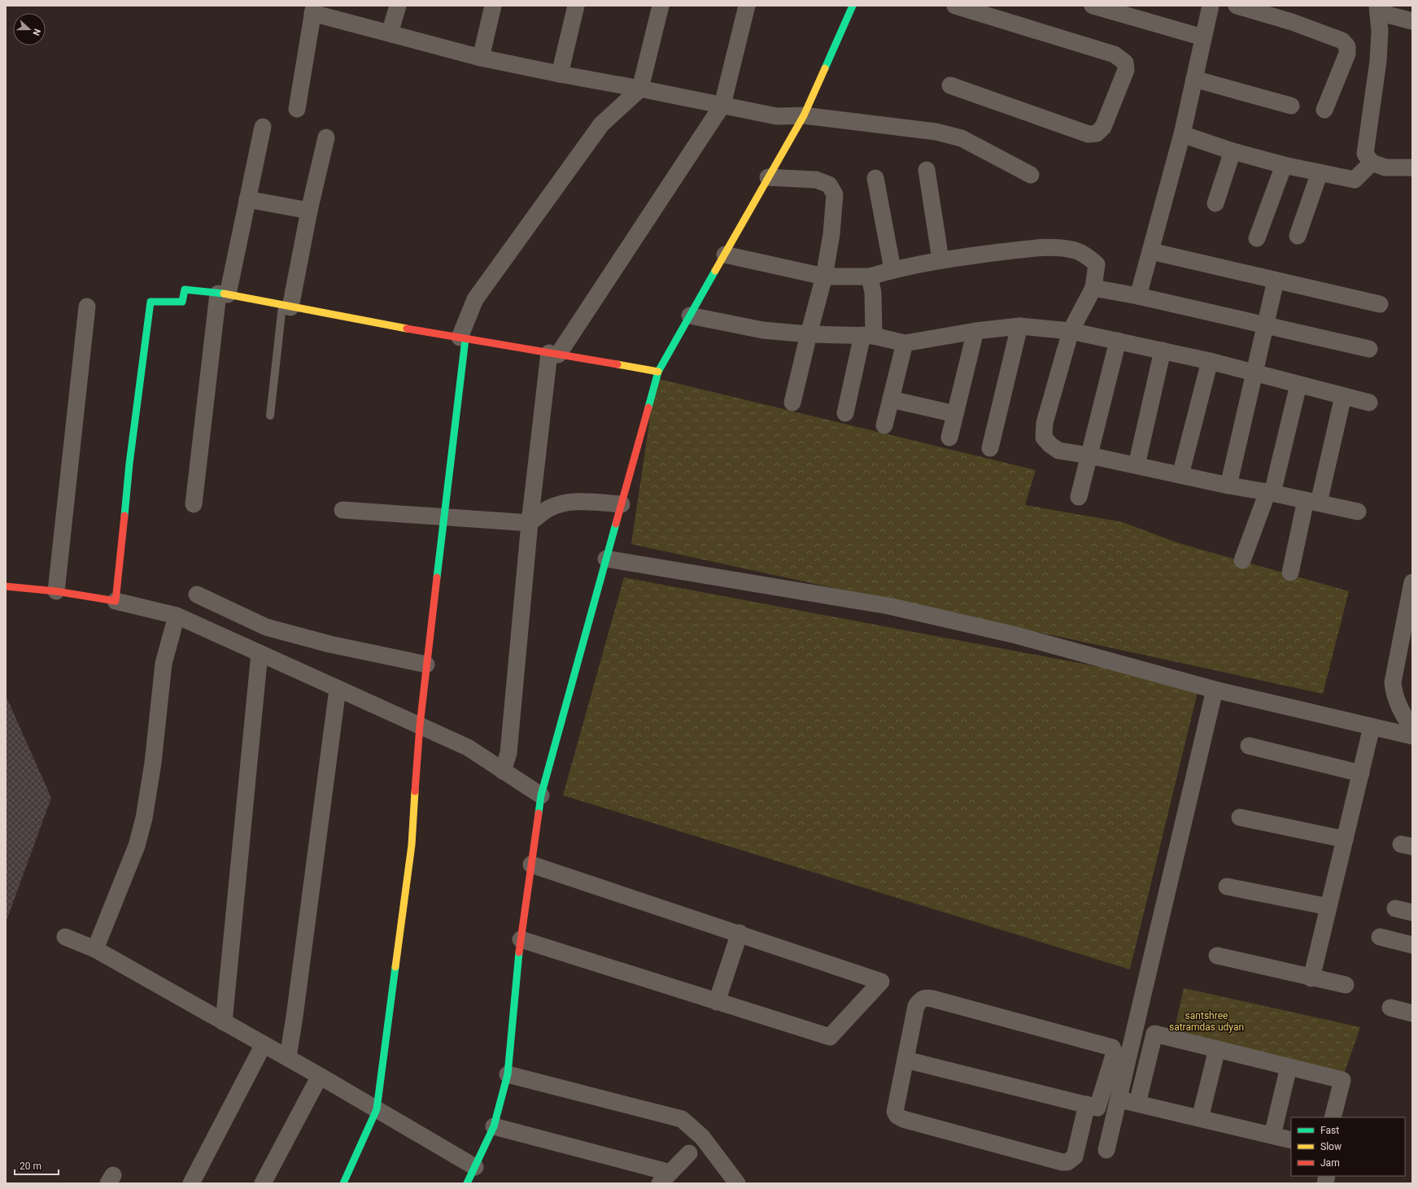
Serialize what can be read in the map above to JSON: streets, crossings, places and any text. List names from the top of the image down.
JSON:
{
  "parks": ["santshree satramdas udyan"],
  "legend": ["Fast", "Slow", "Jam"],
  "scale_bar": "20 m",
  "north": "right"
}
